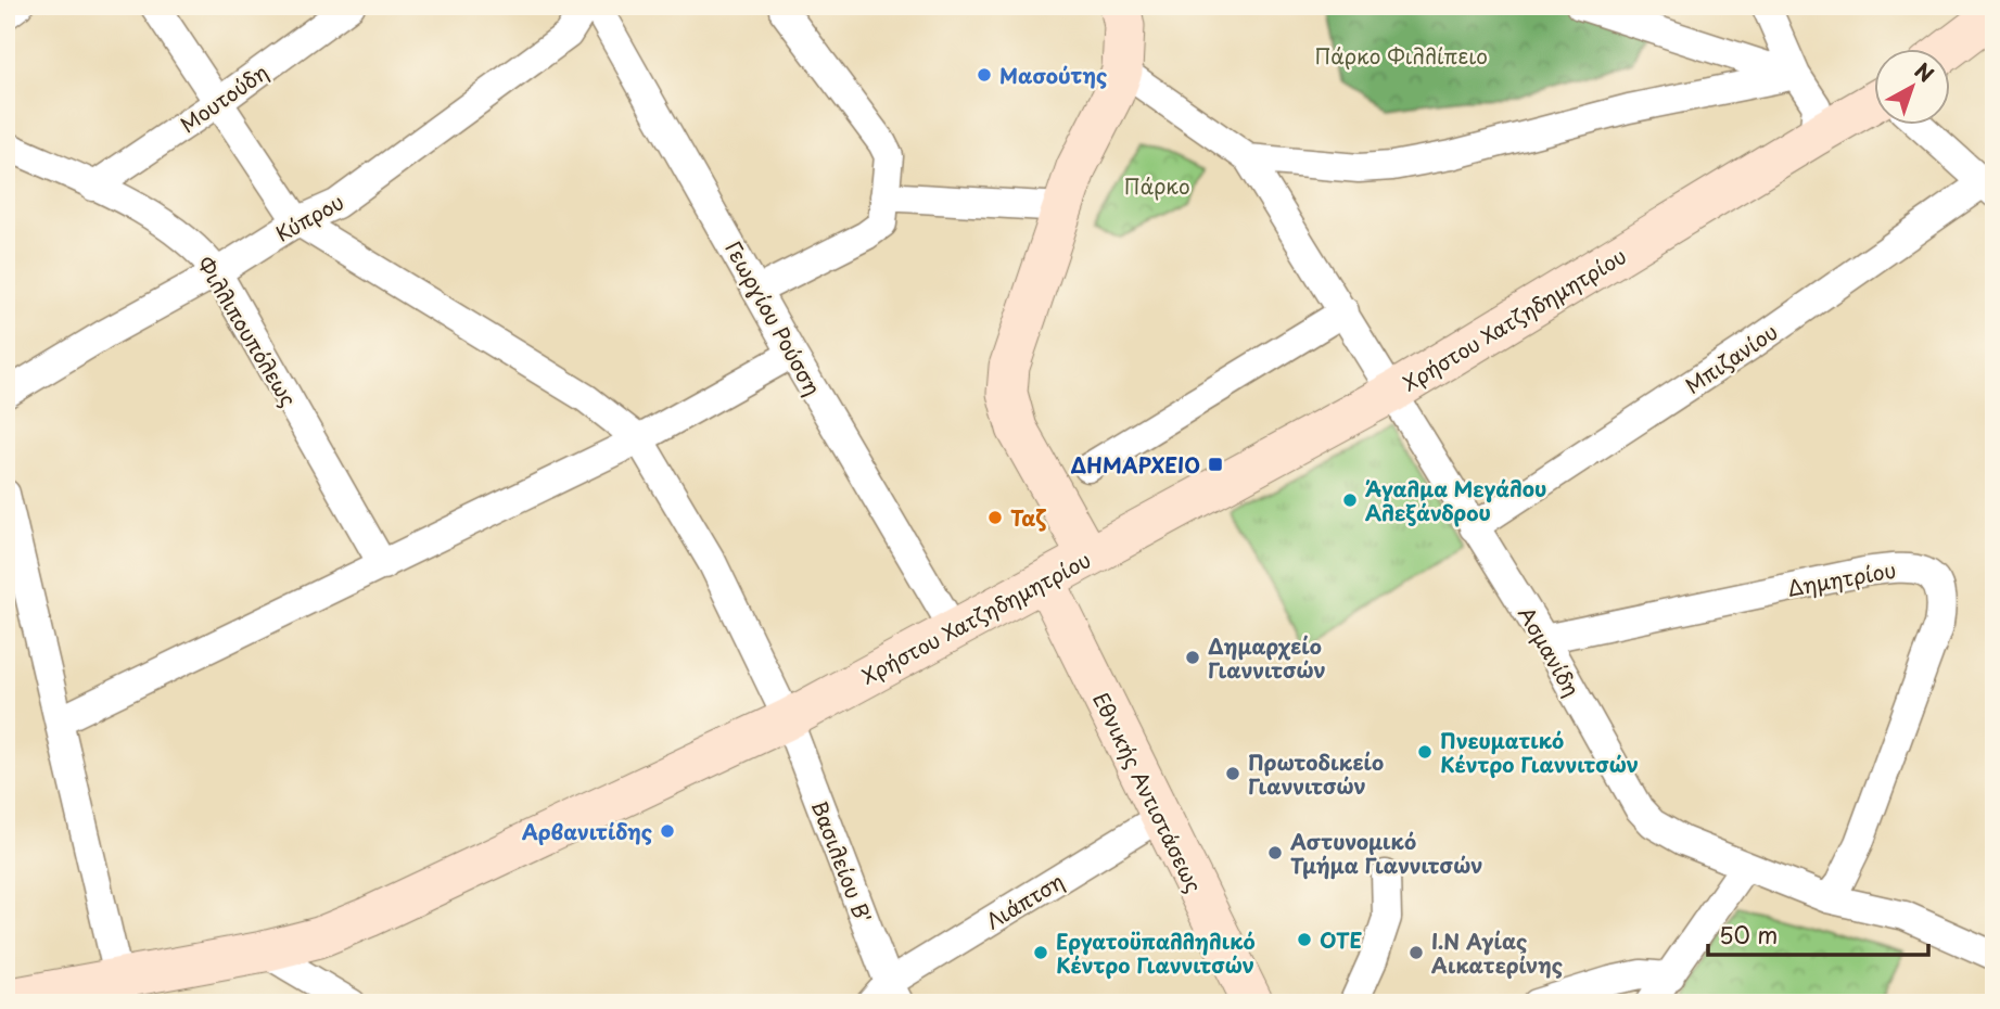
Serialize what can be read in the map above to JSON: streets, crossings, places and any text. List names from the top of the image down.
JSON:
{
  "streets": {
    "main road": ["Χρήστου Χατζηδημητρίου", "Εθνικής Αντιστάσεως"],
    "street": [
      "Μουτούδη",
      "Κύπρου",
      "Γεωργίου Ρούσση",
      "Φιλλιπουπόλεως",
      "Μπιζανίου",
      "Δημητρίου",
      "Ασμανίδη",
      "Βασιλείου Β'",
      "Λιάπτση"
    ]
  },
  "crossings": [
    ["Μουτούδη", "Φιλλιπουπόλεως"],
    ["Κύπρου", "Φιλλιπουπόλεως"],
    ["Γεωργίου Ρούσση", "Χρήστου Χατζηδημητρίου"],
    ["Χρήστου Χατζηδημητρίου", "Ασμανίδη"],
    ["Χρήστου Χατζηδημητρίου", "Εθνικής Αντιστάσεως"],
    ["Χρήστου Χατζηδημητρίου", "Βασιλείου Β'"],
    ["Μπιζανίου", "Ασμανίδη"],
    ["Δημητρίου", "Ασμανίδη"],
    ["Εθνικής Αντιστάσεως", "Λιάπτση"],
    ["Βασιλείου Β'", "Λιάπτση"]
  ],
  "parks": ["Πάρκο Φιλλίπειο", "Πάρκο"],
  "places": {
    "other": [
      "Μασούτης",
      "Άγαλμα Μεγάλου Αλεξάνδρου",
      "Ταζ",
      "Δημαρχείο Γιαννιτσών",
      "Πνευματικό Κέντρο Γιαννιτσών",
      "Πρωτοδικείο Γιαννιτσών",
      "Αρβανιτίδης",
      "Αστυνομικό Τμήμα Γιαννιτσών",
      "ΟΤΕ",
      "Εργατοϋπαλληλικό Κέντρο Γιαννιτσών",
      "Ι.Ν Αγίας Αικατερίνης"
    ],
    "transit": ["ΔΗΜΑΡΧΕΙΟ"]
  },
  "scale_bar": "50 m",
  "north": "top right"
}
